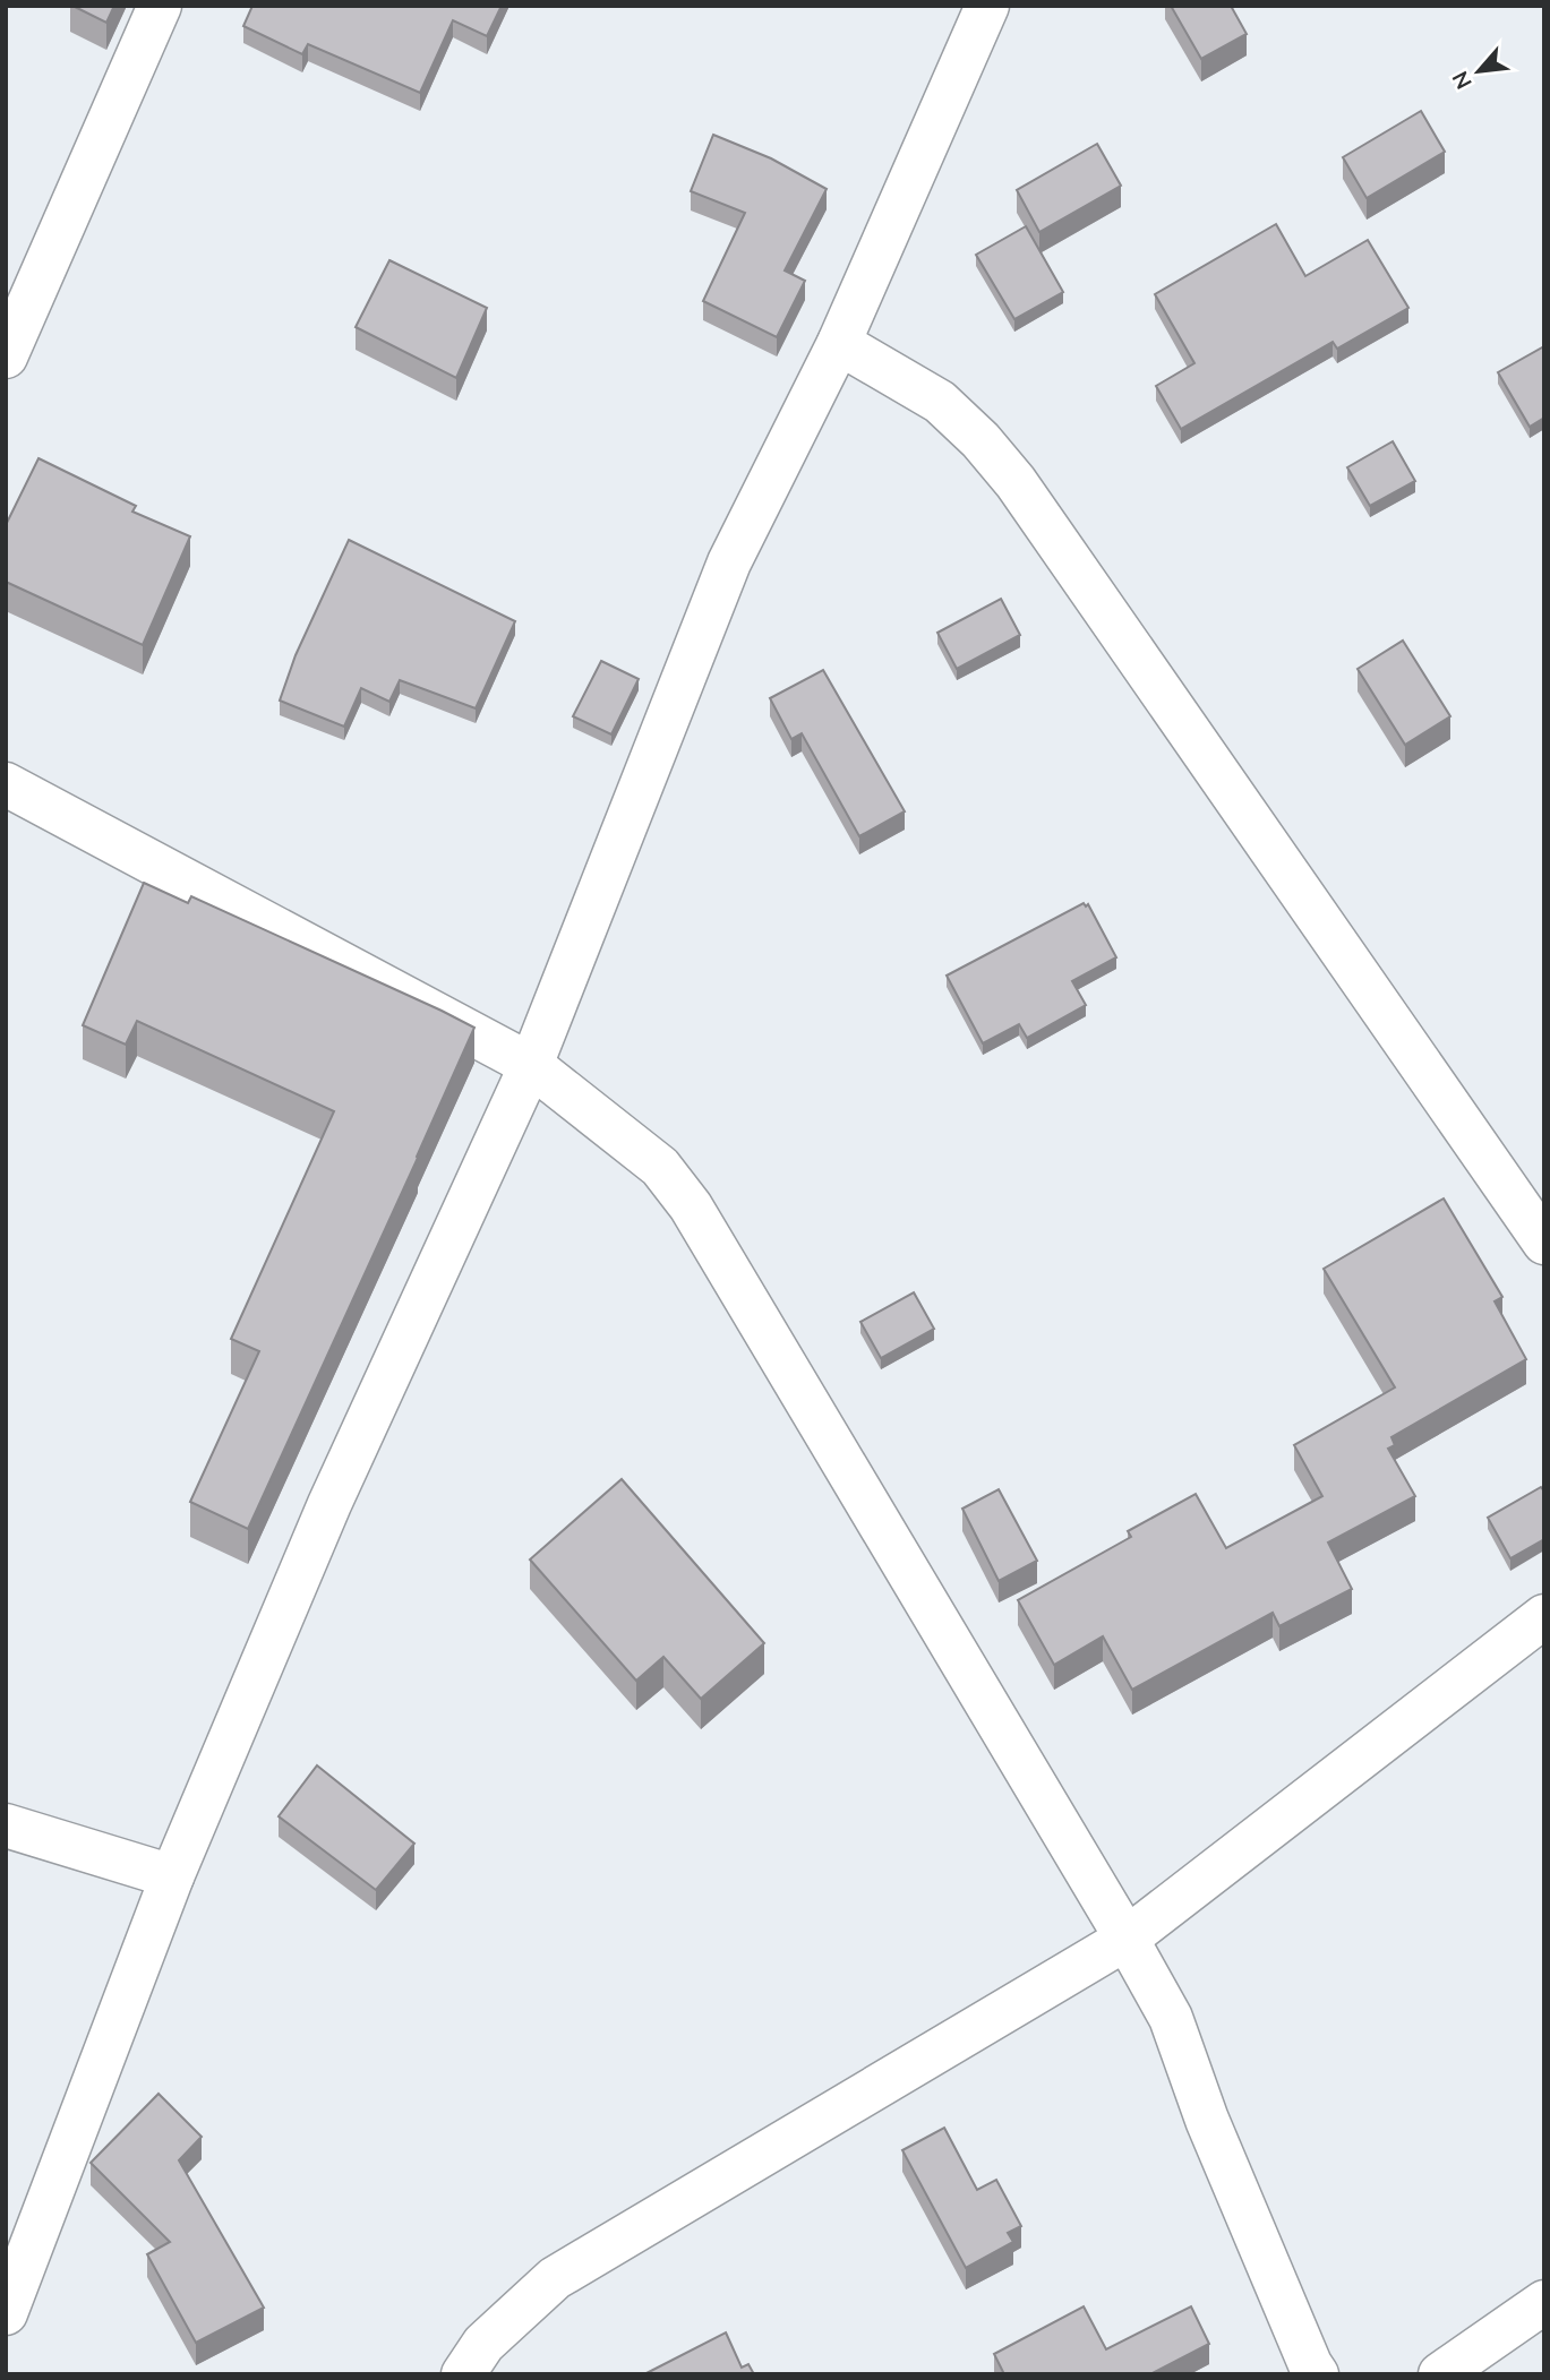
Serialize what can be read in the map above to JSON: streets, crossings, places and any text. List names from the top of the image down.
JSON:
{
  "north": "bottom left"
}
